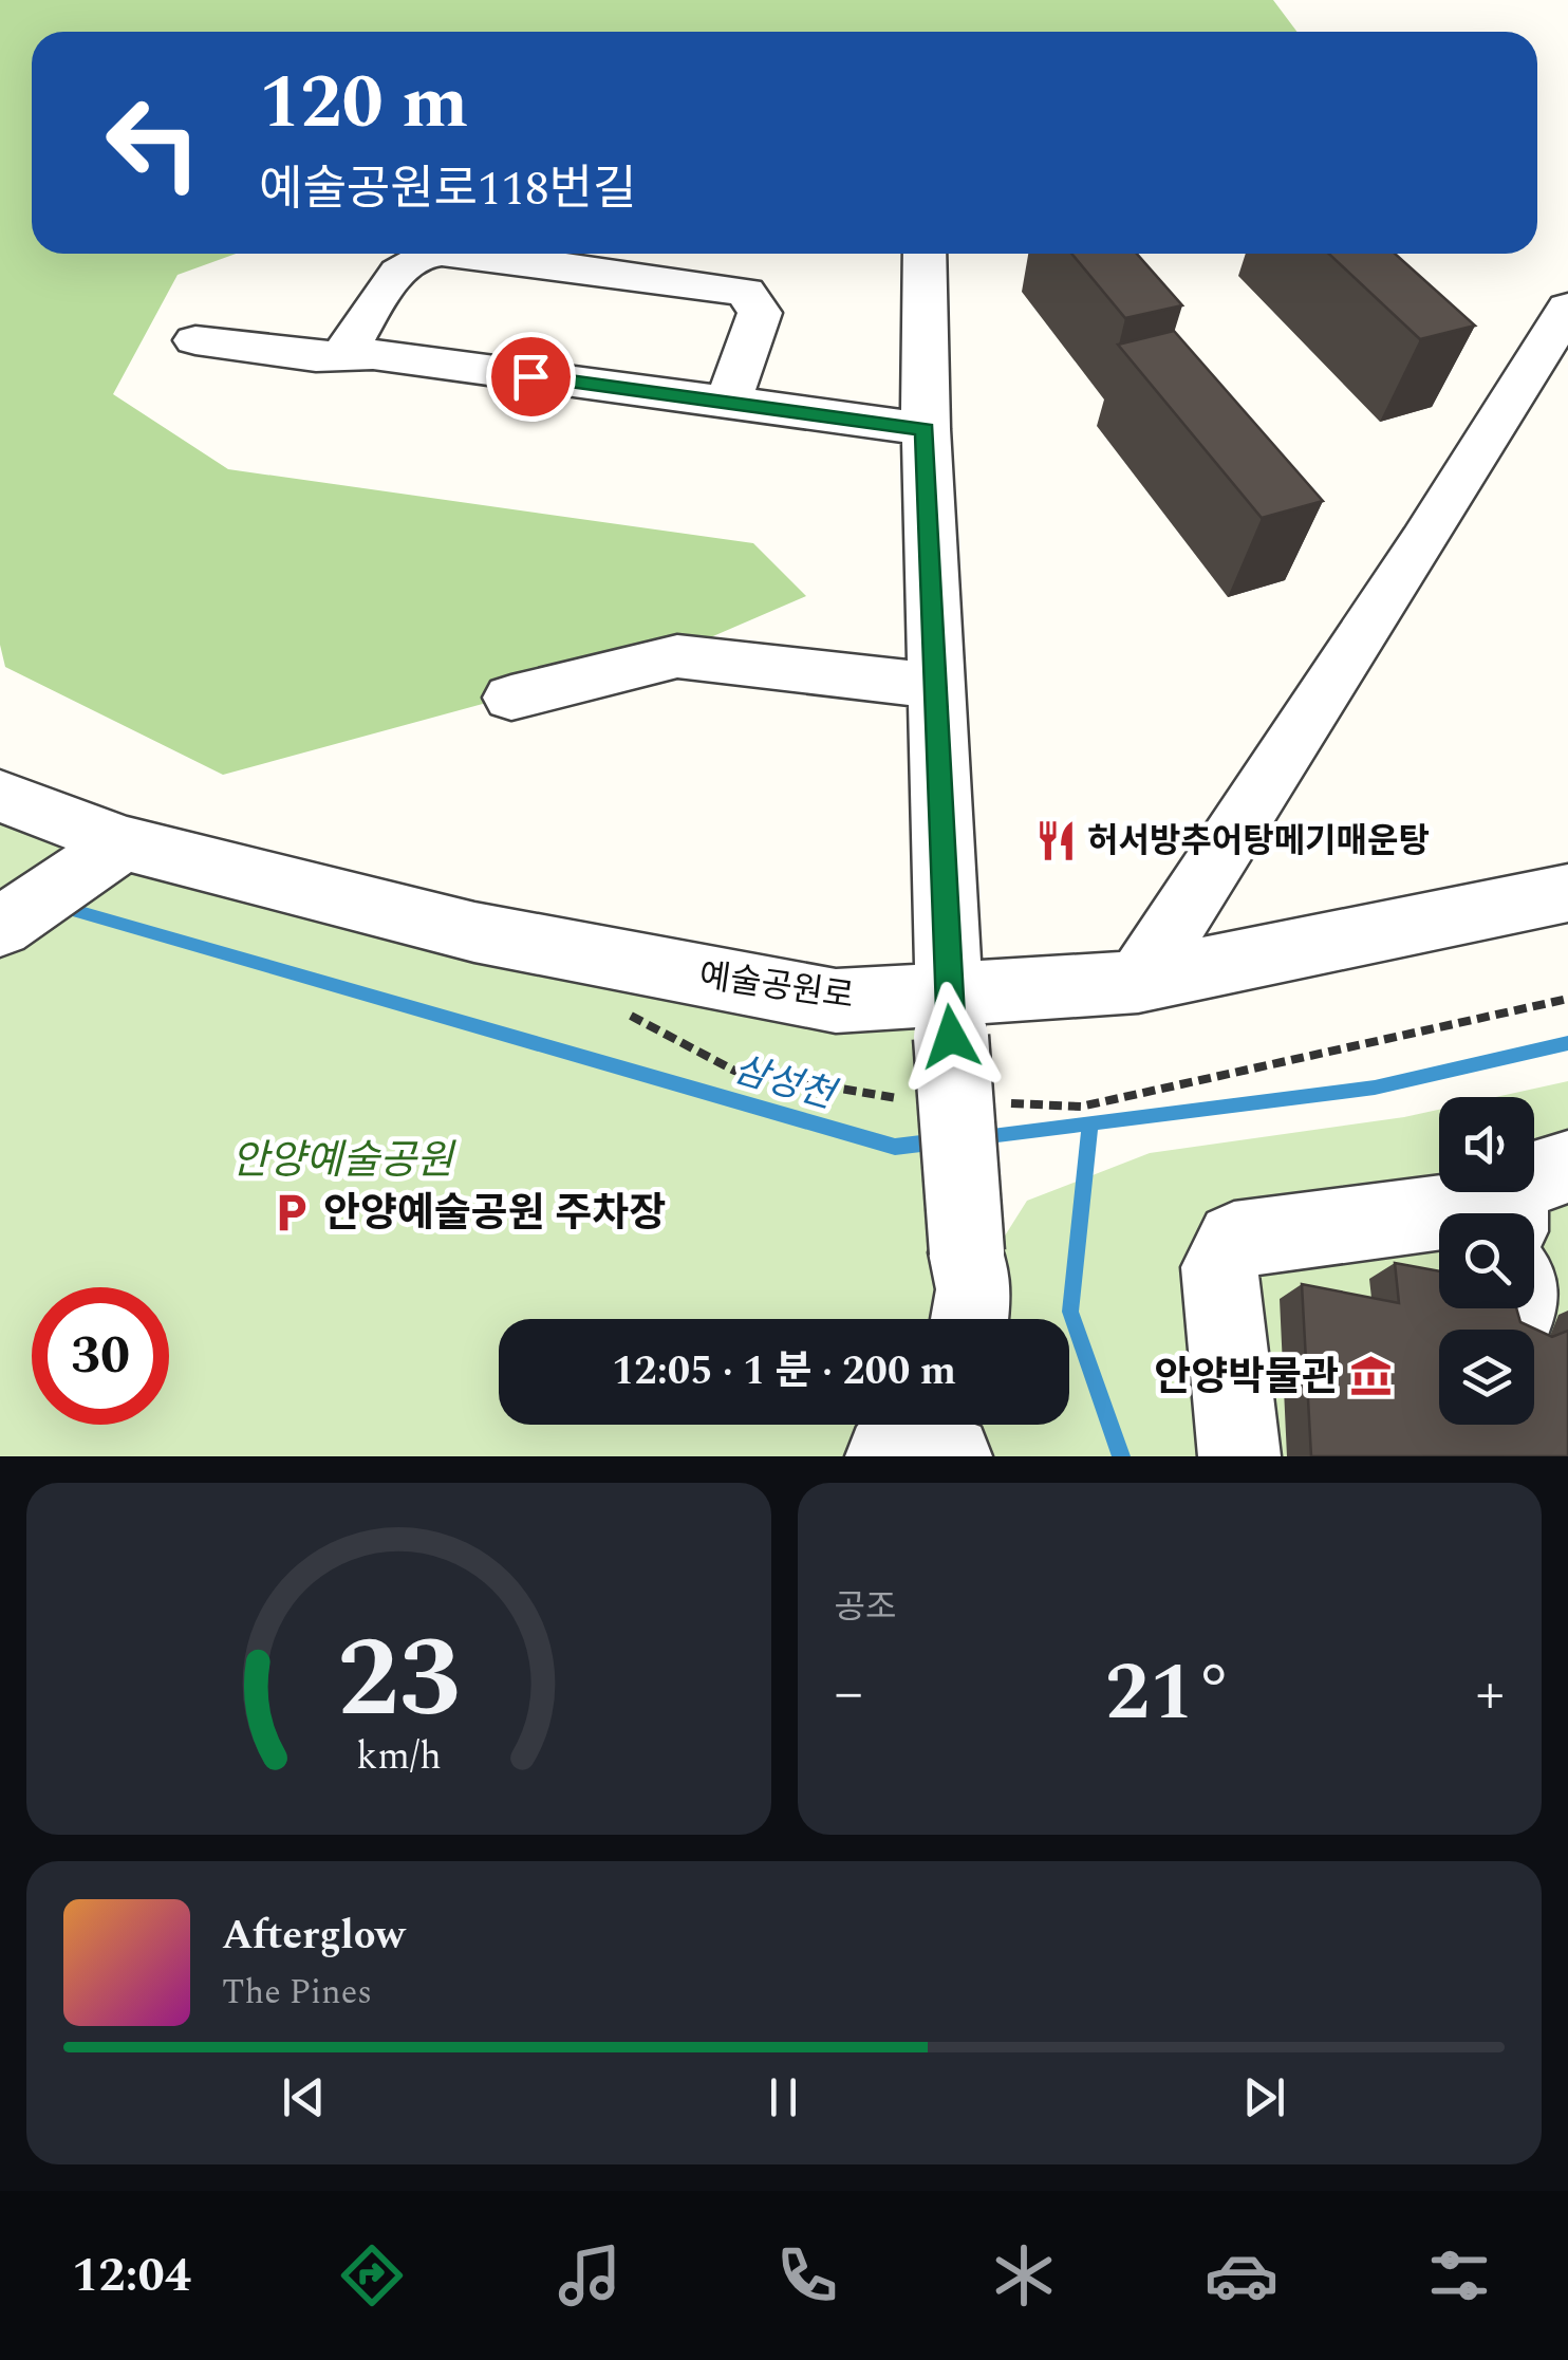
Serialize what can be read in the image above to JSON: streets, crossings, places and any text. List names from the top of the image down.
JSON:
{
  "streets": {
    "street": ["예술공원로"]
  },
  "water": ["삼성천"],
  "parks": ["안양예술공원"],
  "places": {
    "restaurant": ["허서방추어탕메기매운탕"],
    "parking": ["안양예술공원 주차장"],
    "museum": ["안양박물관"]
  },
  "page": {
    "turn": ["120 m", "예술공원로118번길"],
    "limit": "30",
    "trip": "12:05 · 1 분 · 200 m",
    "tile": "공조",
    "heat": ["−", "21°", "+"],
    "song": ["Afterglow", "The Pines"],
    "tabs": "12:04",
    "gauge": ["23", "km/h"]
  }
}
